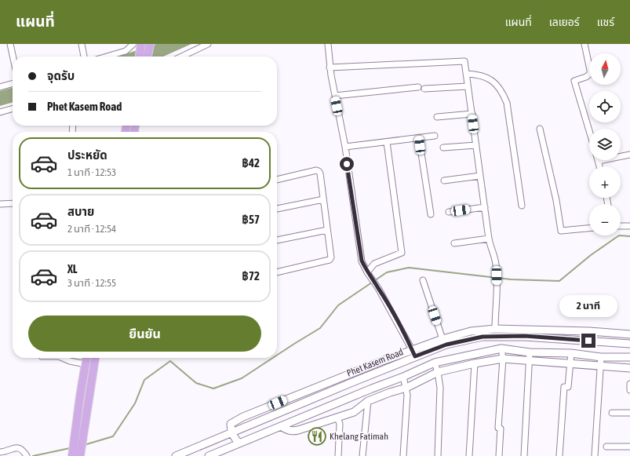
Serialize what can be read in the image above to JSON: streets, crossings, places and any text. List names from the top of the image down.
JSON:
{
  "streets": {
    "main road": ["Phet Kasem Road"]
  },
  "places": {
    "restaurant": ["Khelang Fatimah"]
  },
  "north": "top",
  "page": {
    "header": "แผนที่",
    "nav": ["แผนที่", "เลเยอร์", "แชร์"],
    "map_buttons": ["+", "−"],
    "banner": ["จุดรับ", "Phet Kasem Road"],
    "list": [
      {
        "name": "ประหยัด",
        "note": "1 นาที · 12:53",
        "value": "฿42"
      },
      {
        "name": "สบาย",
        "note": "2 นาที · 12:54",
        "value": "฿57"
      },
      {
        "name": "XL",
        "note": "3 นาที · 12:55",
        "value": "฿72"
      }
    ],
    "bubble": "2 นาที",
    "buttons": "ยืนยัน"
  }
}
